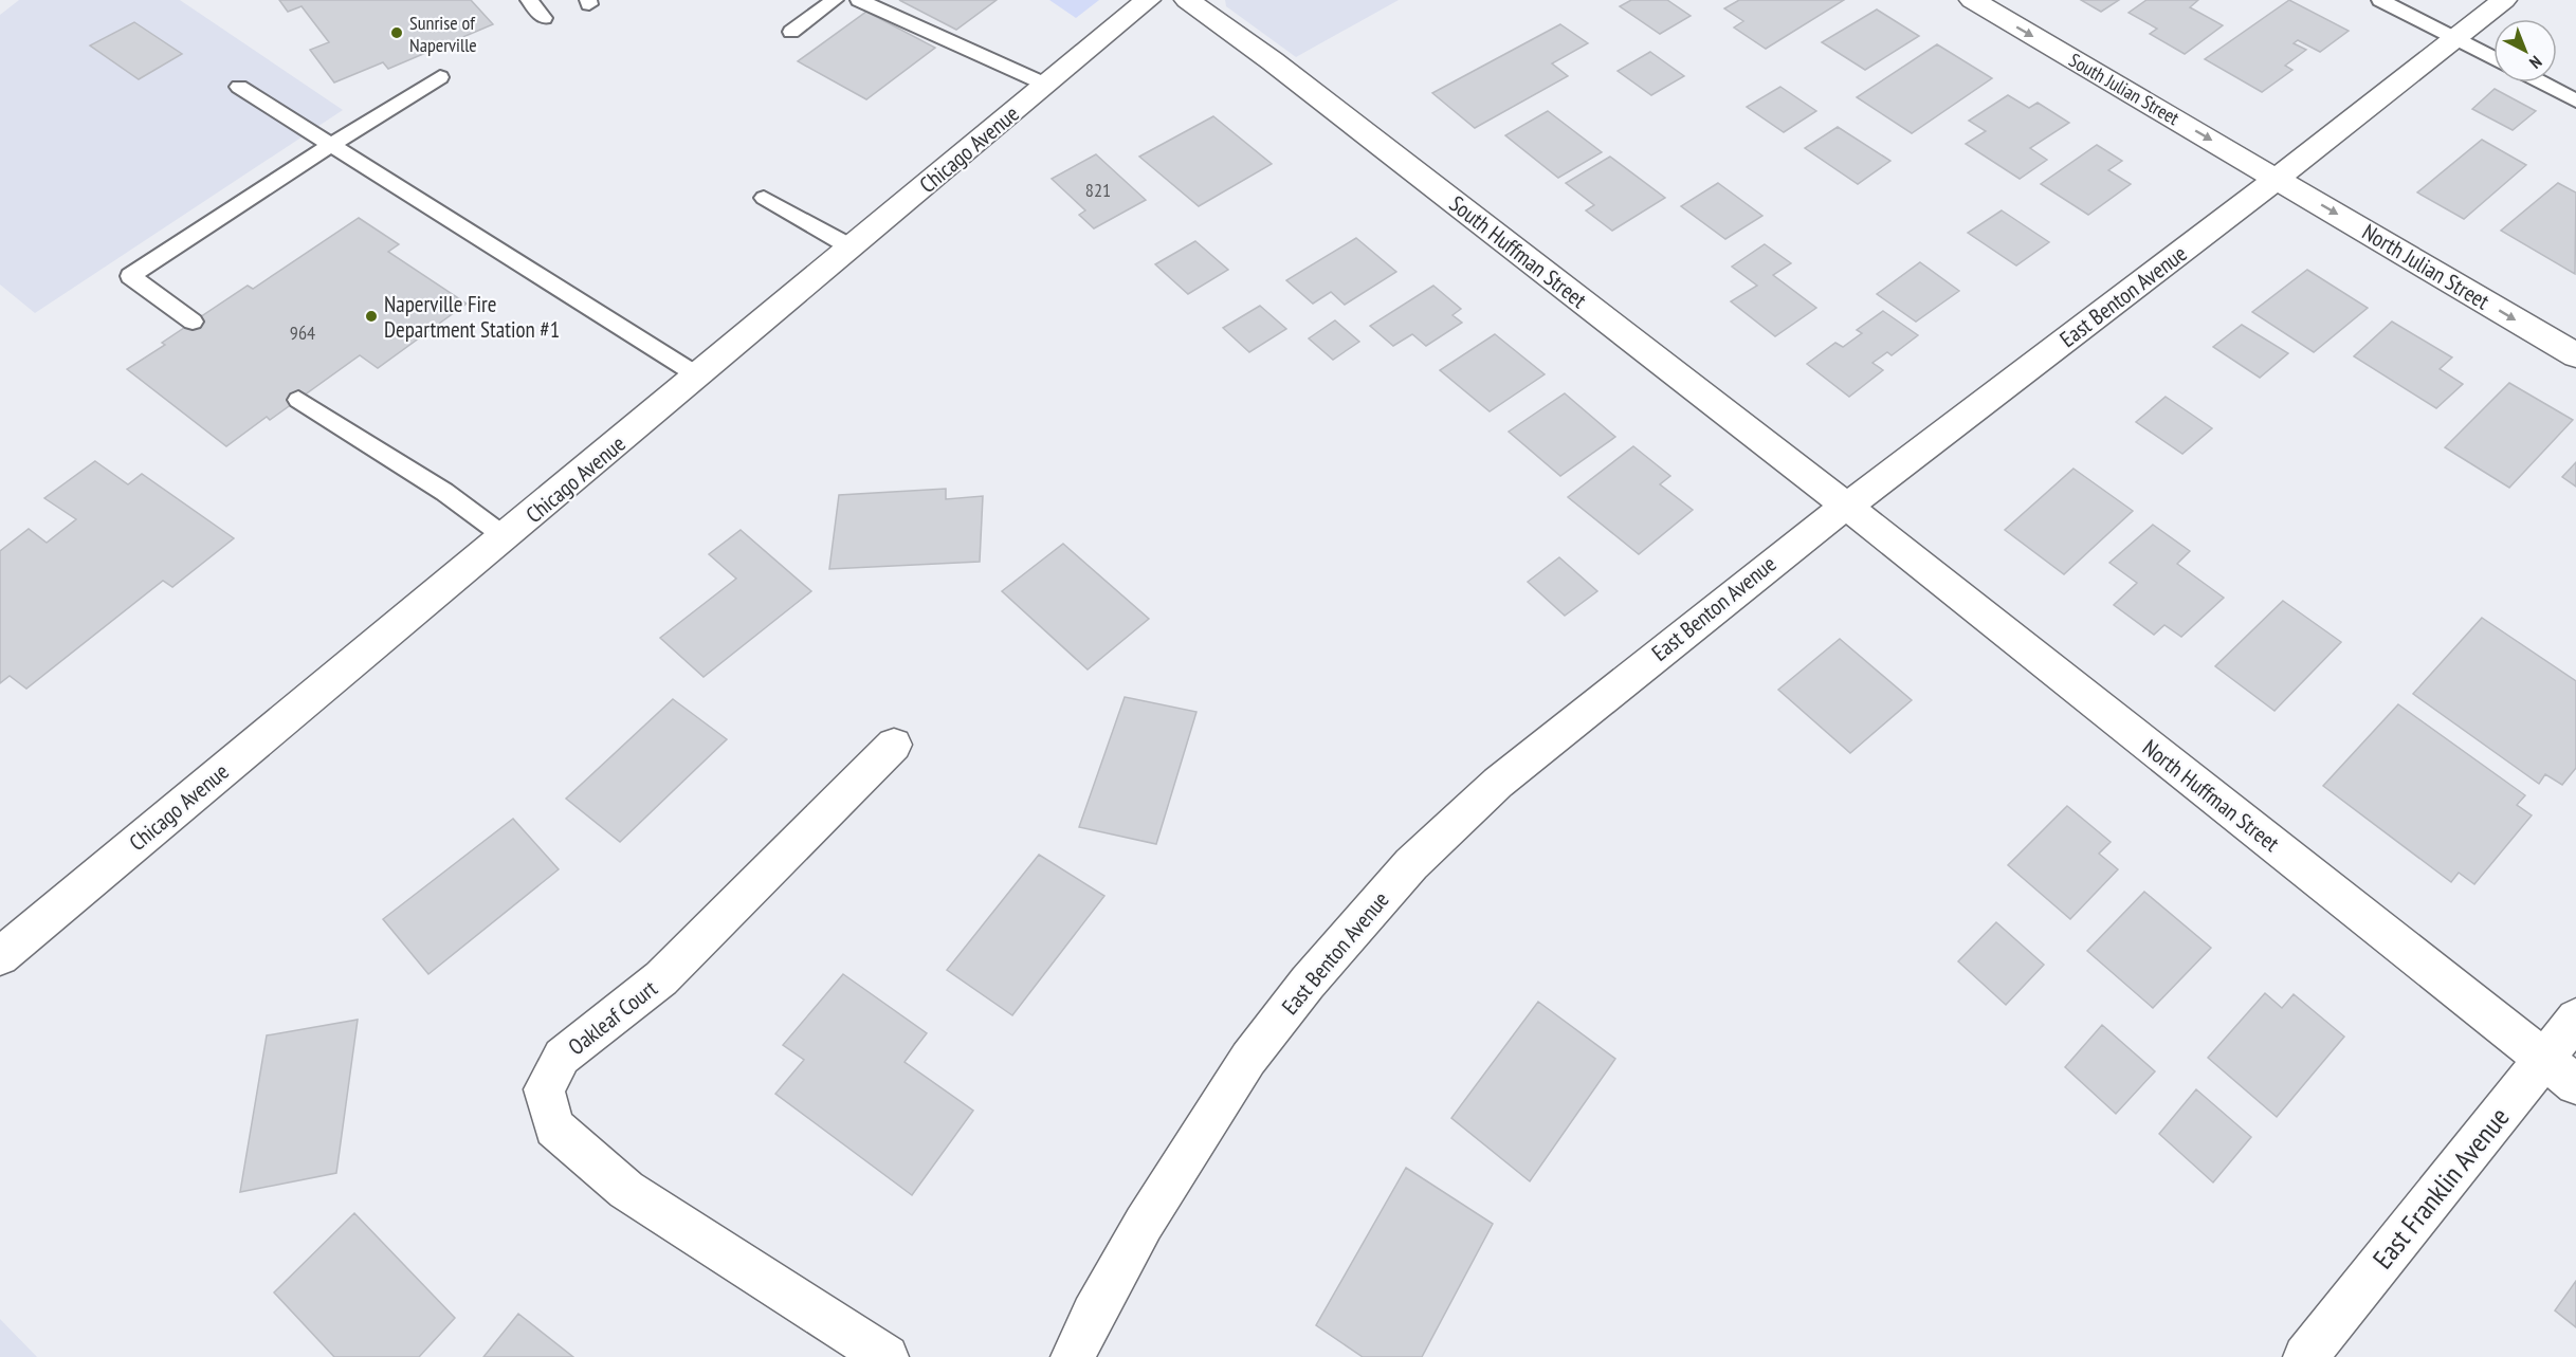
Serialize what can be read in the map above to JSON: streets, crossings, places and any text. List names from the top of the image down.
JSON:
{
  "streets": {
    "street": [
      "South Julian Street",
      "Chicago Avenue",
      "South Huffman Street",
      "North Julian Street",
      "East Benton Avenue",
      "North Huffman Street",
      "Oakleaf Court",
      "East Franklin Avenue"
    ]
  },
  "crossings": [
    ["South Julian Street", "North Julian Street"],
    ["South Julian Street", "East Benton Avenue"],
    ["South Huffman Street", "East Benton Avenue"],
    ["South Huffman Street", "North Huffman Street"],
    ["North Julian Street", "East Benton Avenue"],
    ["East Benton Avenue", "North Huffman Street"],
    ["North Huffman Street", "East Franklin Avenue"]
  ],
  "one_way": ["South Julian Street", "North Julian Street"],
  "places": ["Sunrise of Naperville", "Naperville Fire Department Station #1"],
  "house_numbers": ["821", "964"],
  "north": "bottom right"
}
